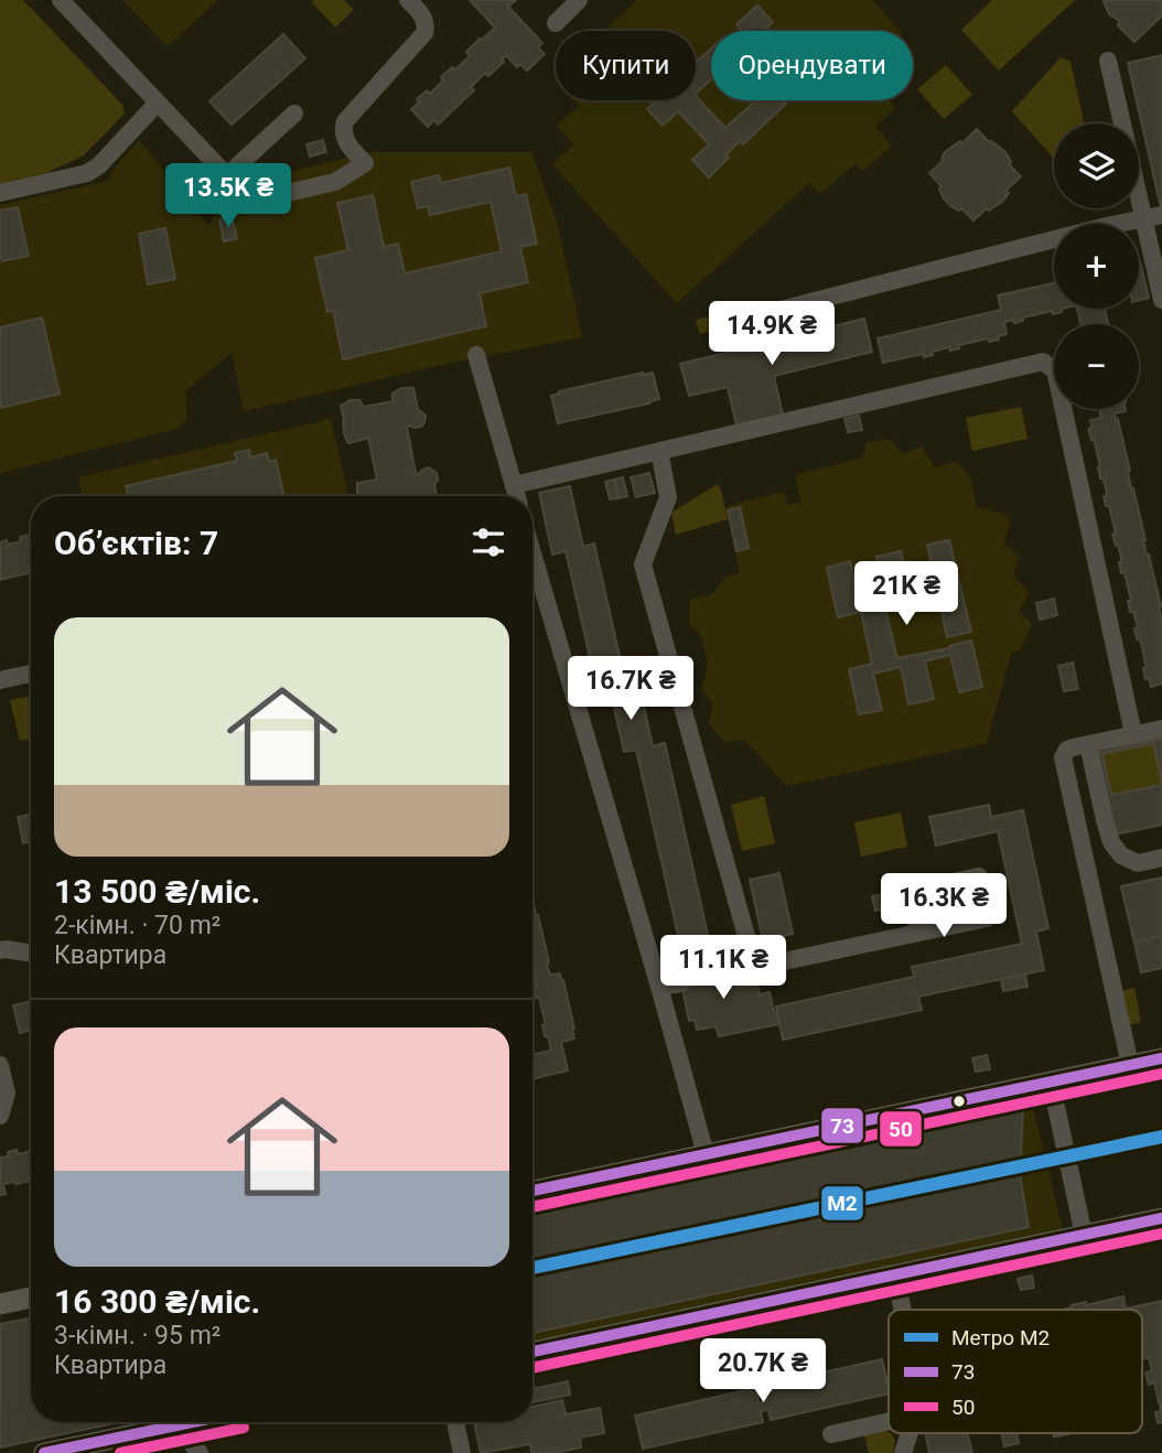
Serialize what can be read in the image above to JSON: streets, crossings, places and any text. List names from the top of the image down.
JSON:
{
  "lines": ["transit line 73", "transit line 50", "metro line M2"],
  "legend": ["Метро M2", "73", "50"],
  "page": {
    "chip": ["Купити", "Орендувати"],
    "map_buttons": ["+", "−"],
    "price": [
      "13.5K ₴",
      "14.9K ₴",
      "21K ₴",
      "16.7K ₴",
      "16.3K ₴",
      "11.1K ₴",
      "20.7K ₴"
    ],
    "heading": "Об’єктів: 7",
    "list": [
      {
        "name": "13 500 ₴/міс.",
        "note": "2-кімн. · 70 m² · Квартира"
      },
      {
        "name": "16 300 ₴/міс.",
        "note": "3-кімн. · 95 m² · Квартира"
      }
    ]
  }
}
